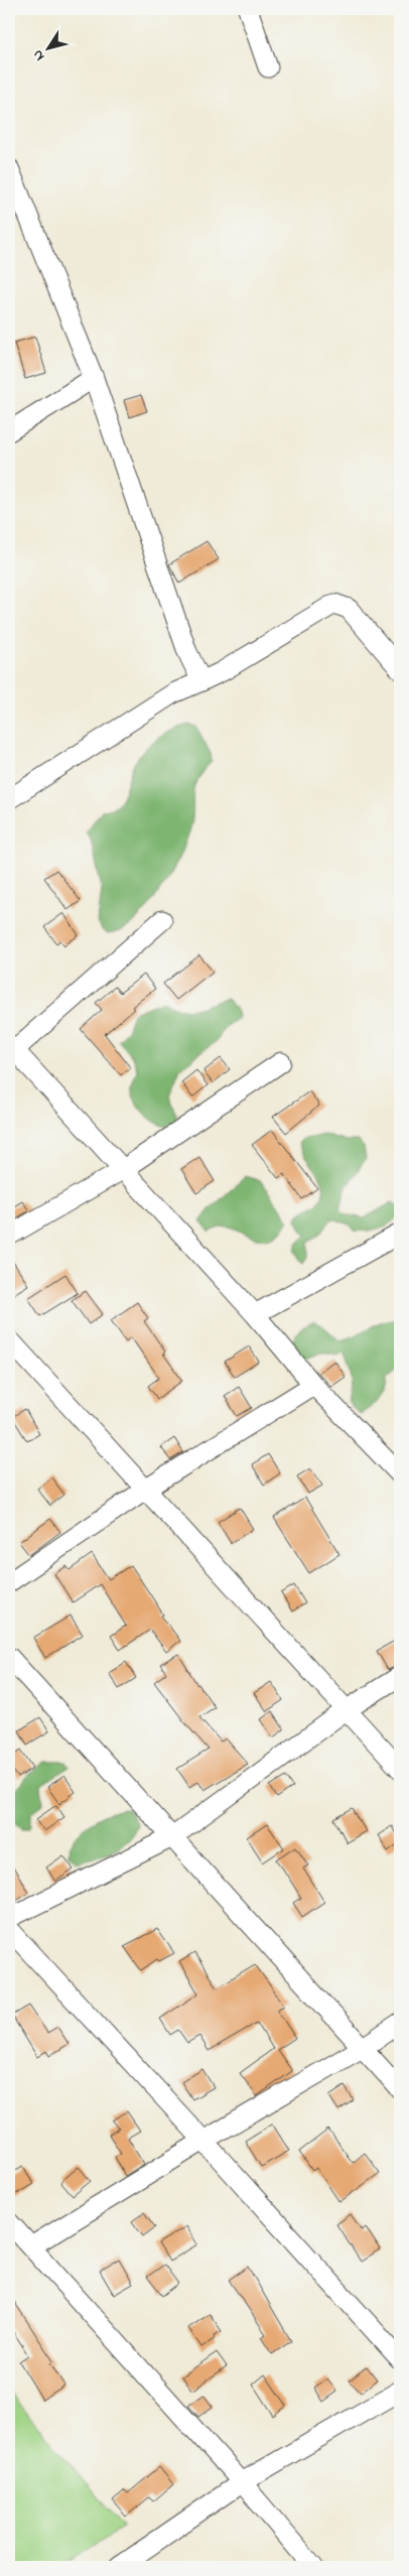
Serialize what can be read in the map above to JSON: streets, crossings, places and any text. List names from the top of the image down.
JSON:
{
  "north": "bottom left"
}
